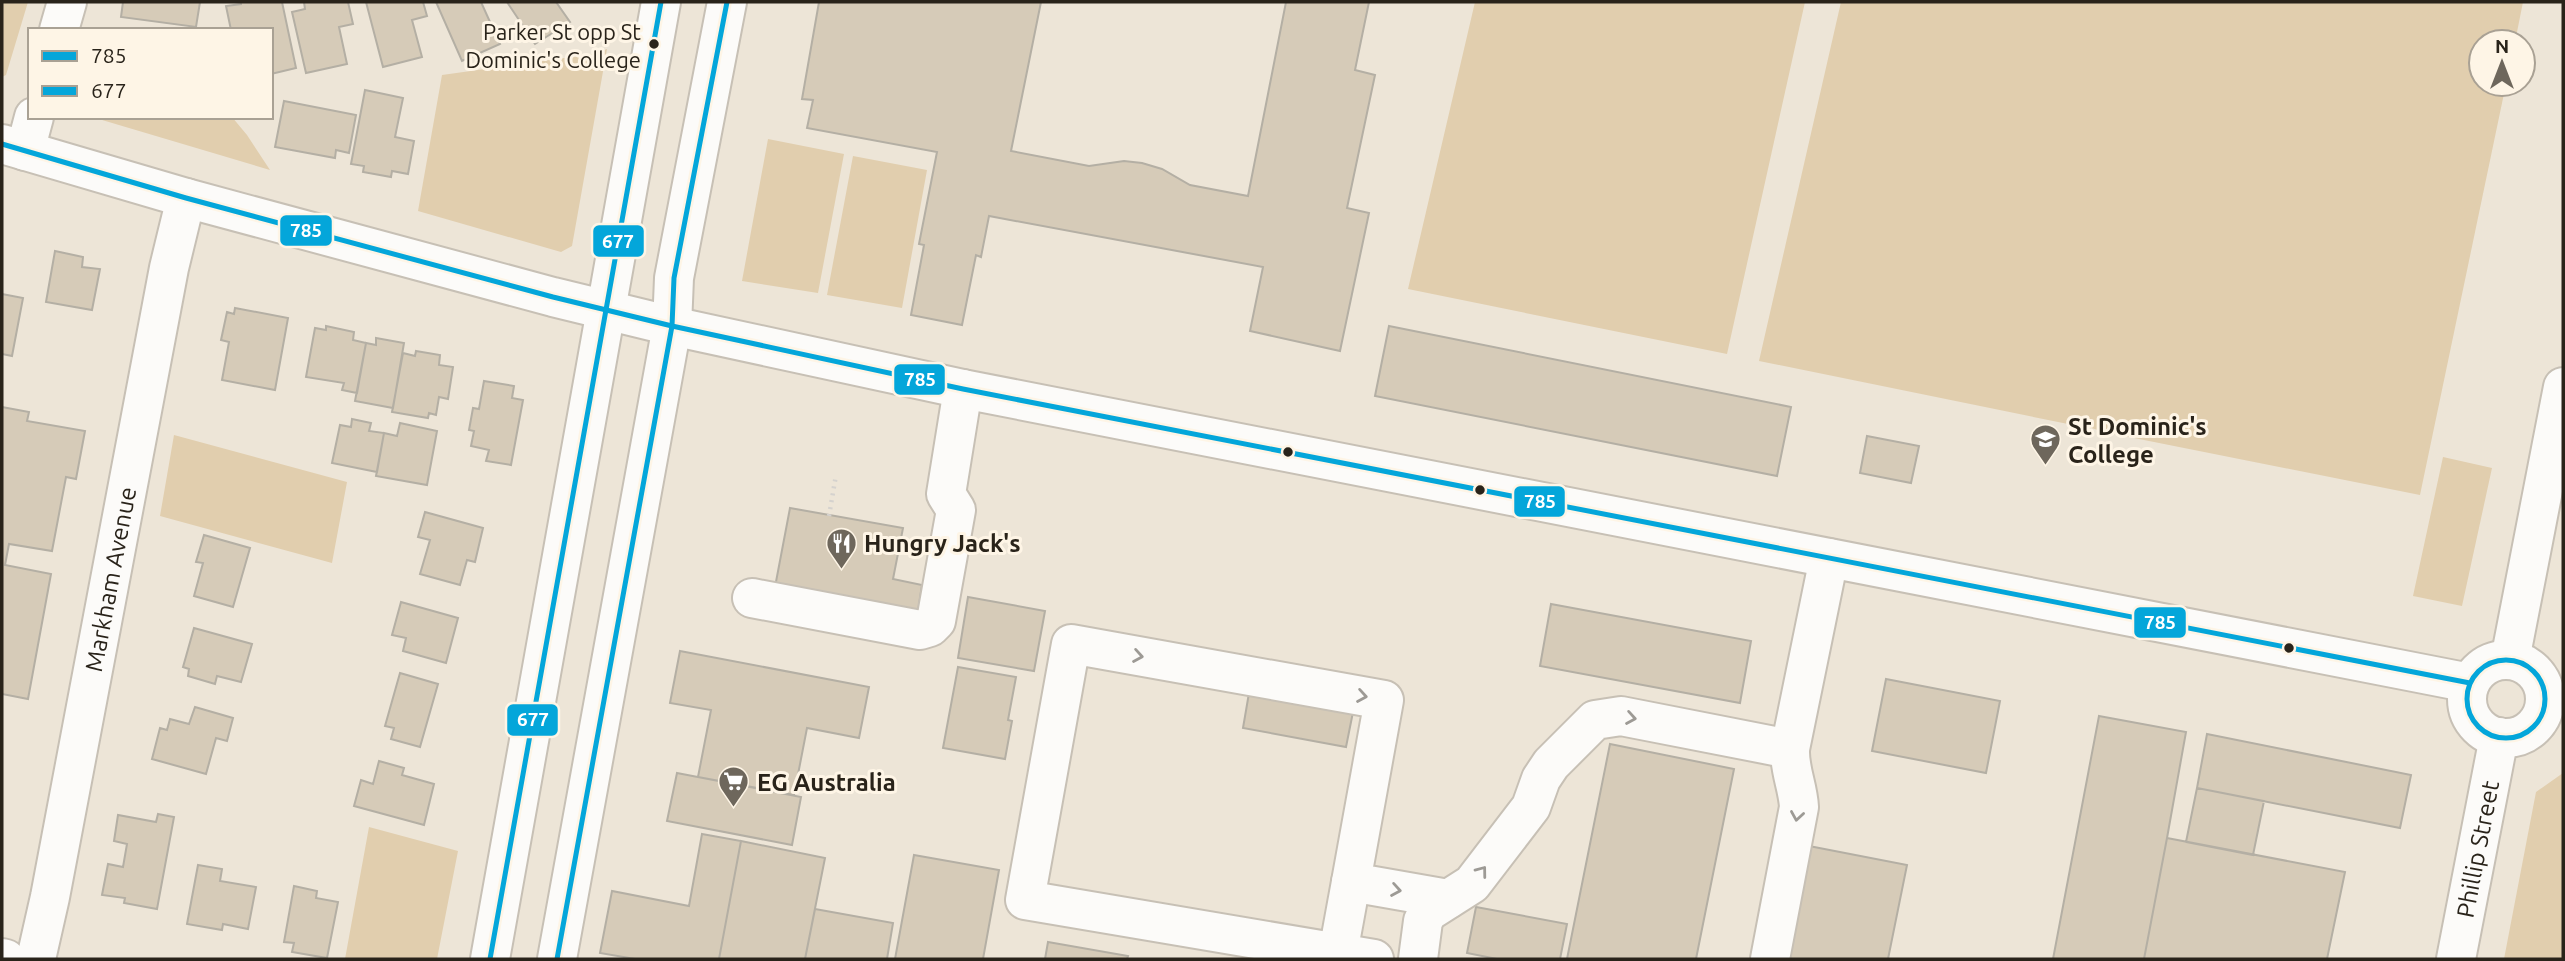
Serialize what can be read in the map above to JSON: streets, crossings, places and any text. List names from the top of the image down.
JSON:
{
  "streets": {
    "main road": ["Markham Avenue", "Phillip Street"]
  },
  "places": {
    "other": ["Parker St opp St Dominic's College"],
    "school or university": ["St Dominic's College"],
    "restaurant": ["Hungry Jack's"],
    "supermarket": ["EG Australia"]
  },
  "lines": ["transit line 677", "transit line 785"],
  "legend": ["785", "677"],
  "north": "top"
}
